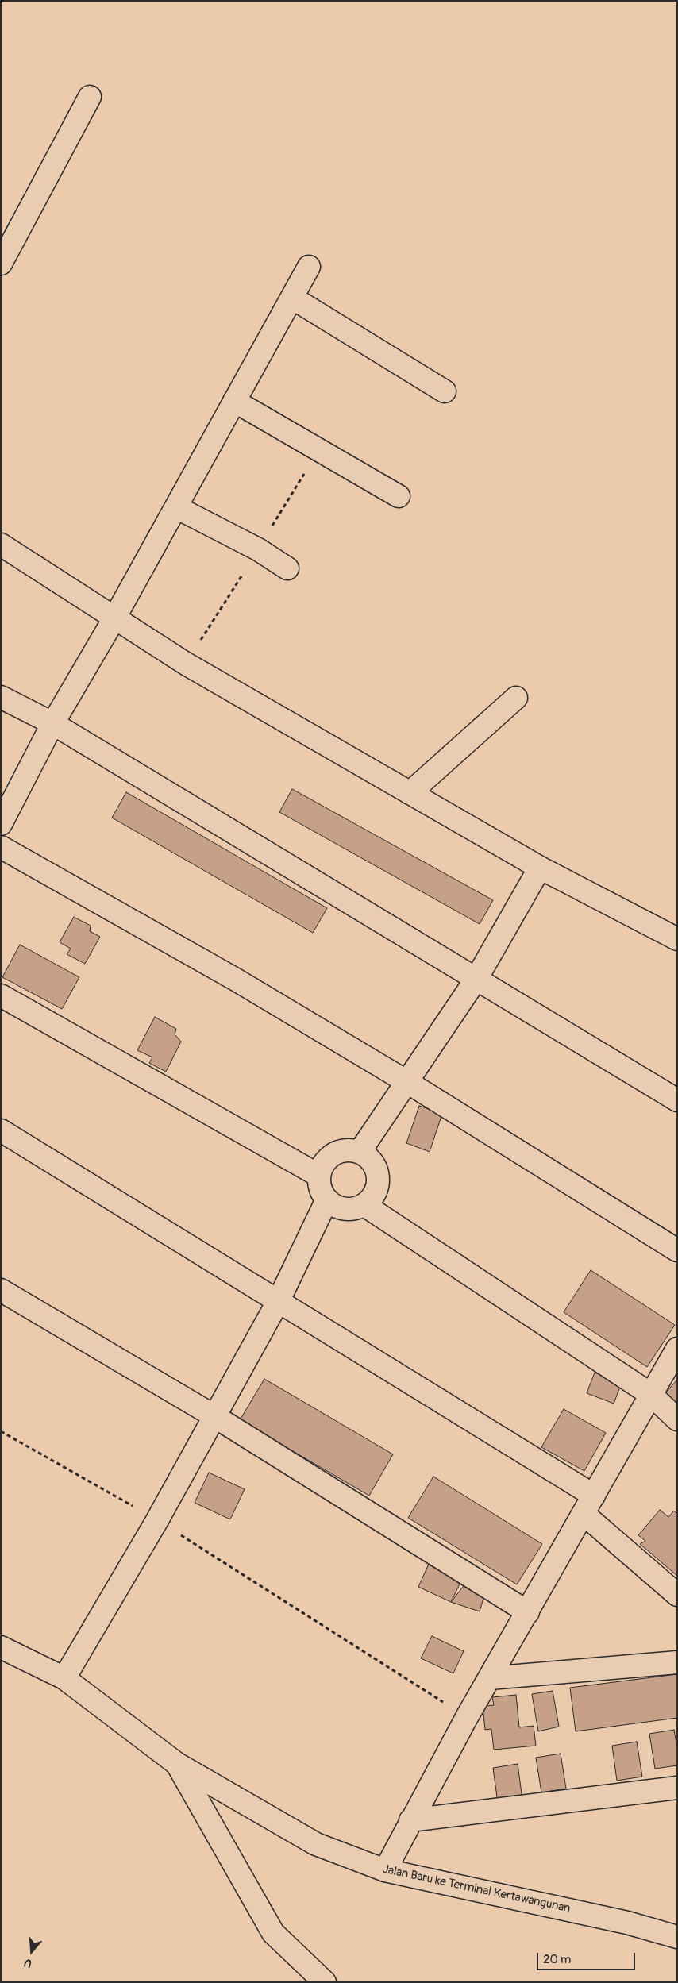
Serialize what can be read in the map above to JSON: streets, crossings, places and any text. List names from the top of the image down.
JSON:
{
  "streets": {
    "street": ["Jalan Baru ke Terminal Kertawangunan"]
  },
  "scale_bar": "20 m",
  "north": "bottom"
}
